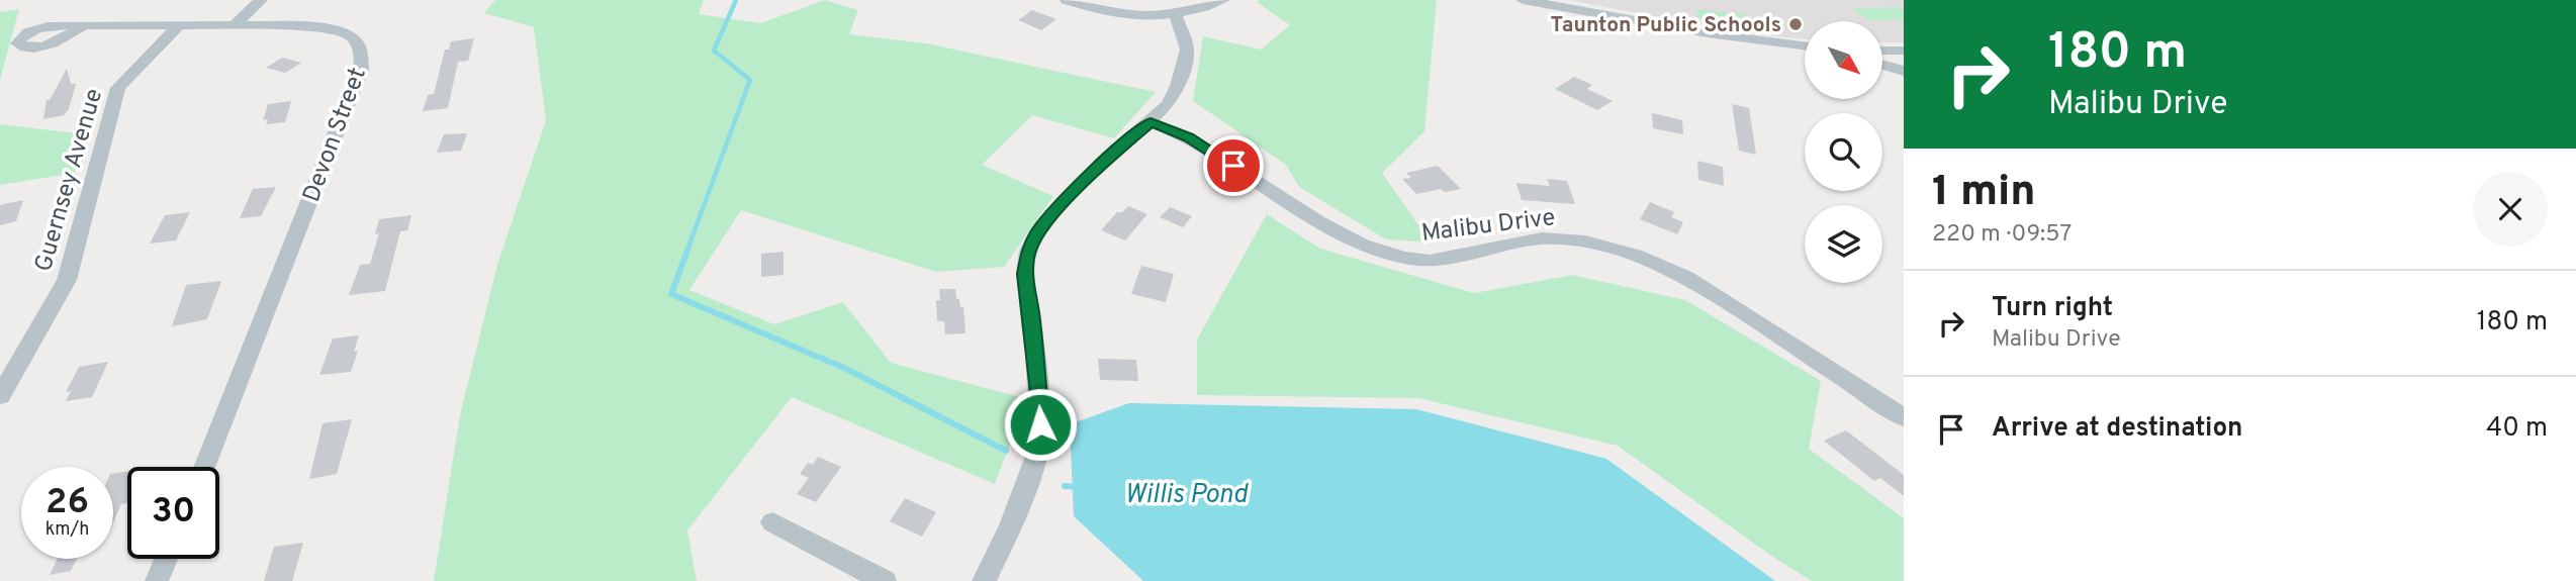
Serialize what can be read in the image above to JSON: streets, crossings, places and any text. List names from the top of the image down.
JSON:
{
  "streets": {
    "street": ["Devon Street", "Guernsey Avenue", "Malibu Drive"]
  },
  "crossings": [
    ["Devon Street", "Guernsey Avenue"]
  ],
  "water": ["Willis Pond"],
  "places": ["Taunton Public Schools"],
  "north": "bottom right",
  "page": {
    "turn": ["180 m", "Malibu Drive"],
    "heading": ["1 min", "220 m · 09:57"],
    "list": [
      {
        "name": "Turn right",
        "note": "Malibu Drive",
        "value": "180 m"
      },
      {
        "name": "Arrive at destination",
        "value": "40 m"
      }
    ],
    "speed": "26 km/h",
    "limit": "30"
  }
}
